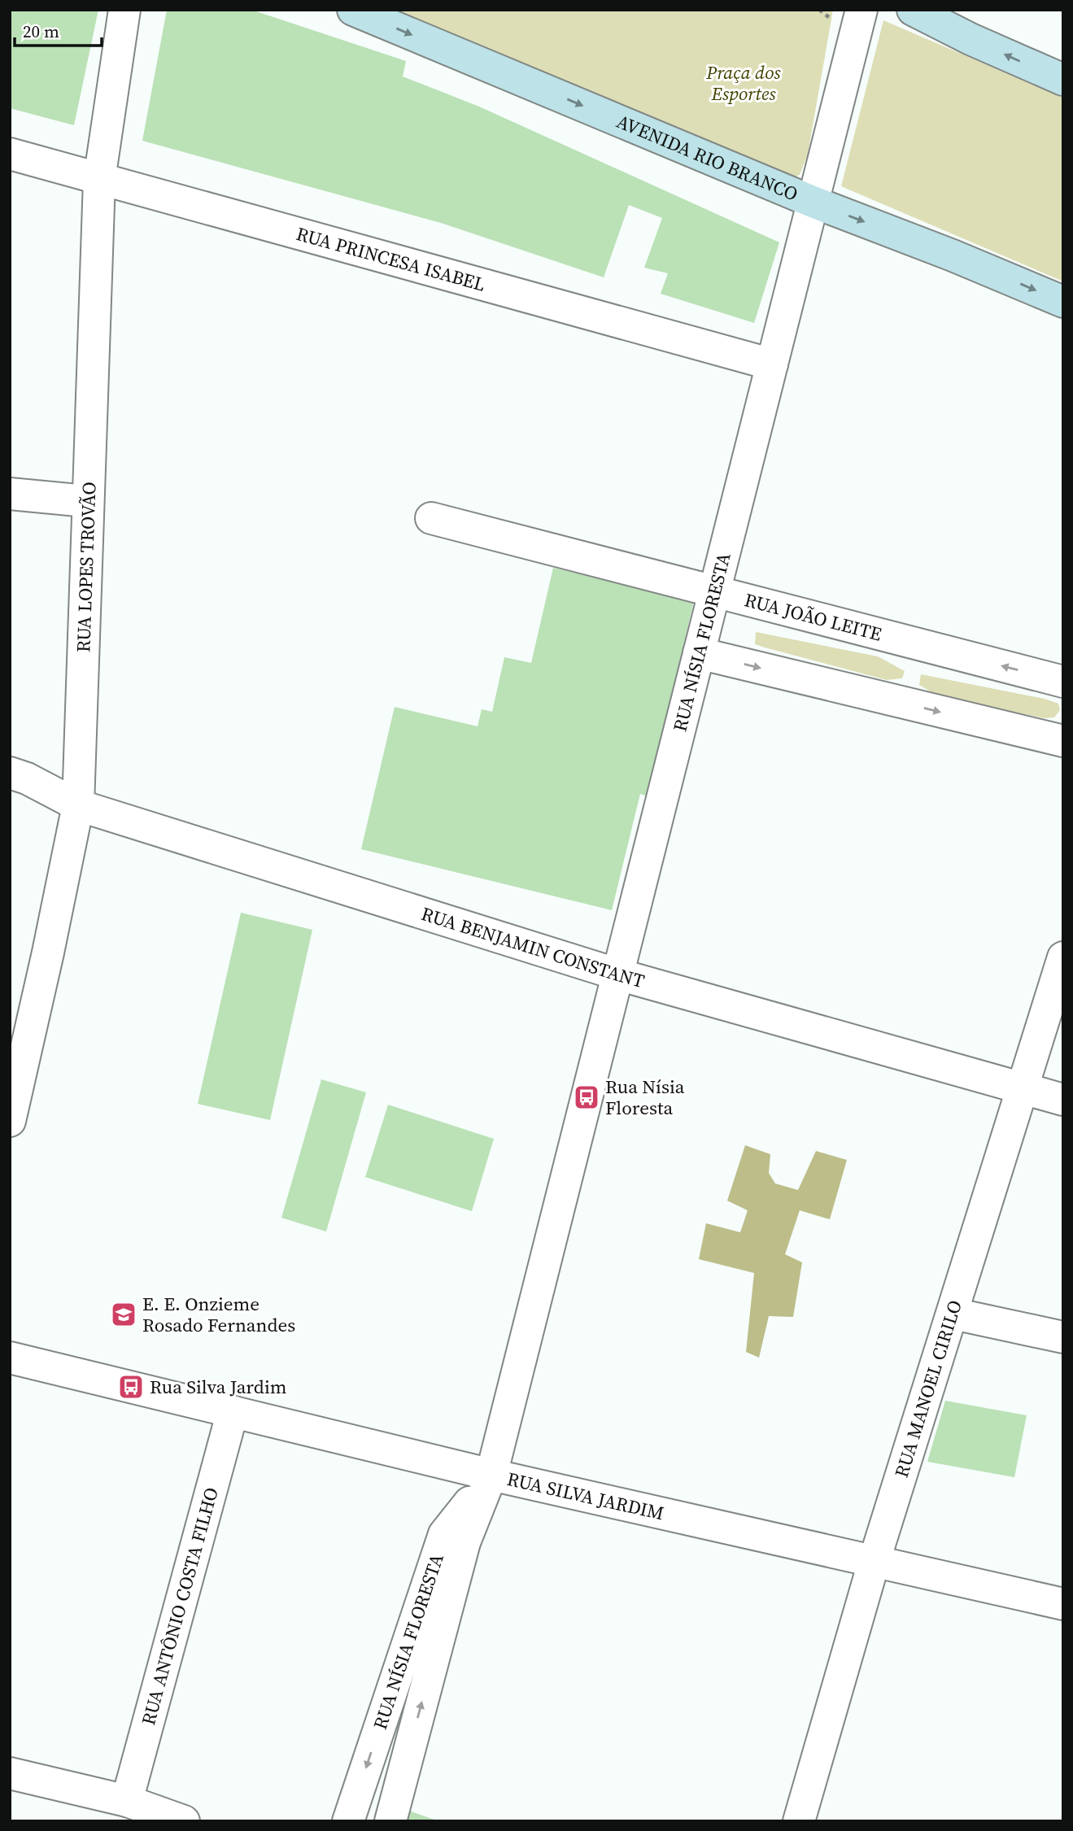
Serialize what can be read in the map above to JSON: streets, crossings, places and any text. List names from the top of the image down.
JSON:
{
  "streets": {
    "main road": ["AVENIDA RIO BRANCO"],
    "street": [
      "RUA PRINCESA ISABEL",
      "RUA LOPES TROVÃO",
      "RUA JOÃO LEITE",
      "RUA NÍSIA FLORESTA",
      "RUA BENJAMIN CONSTANT",
      "RUA MANOEL CIRILO",
      "RUA SILVA JARDIM",
      "RUA ANTÔNIO COSTA FILHO"
    ]
  },
  "crossings": [
    ["AVENIDA RIO BRANCO", "RUA NÍSIA FLORESTA"],
    ["RUA PRINCESA ISABEL", "RUA LOPES TROVÃO"],
    ["RUA PRINCESA ISABEL", "RUA NÍSIA FLORESTA"],
    ["RUA LOPES TROVÃO", "RUA BENJAMIN CONSTANT"],
    ["RUA JOÃO LEITE", "RUA NÍSIA FLORESTA"],
    ["RUA NÍSIA FLORESTA", "RUA BENJAMIN CONSTANT"],
    ["RUA NÍSIA FLORESTA", "RUA SILVA JARDIM"],
    ["RUA BENJAMIN CONSTANT", "RUA MANOEL CIRILO"],
    ["RUA MANOEL CIRILO", "RUA SILVA JARDIM"],
    ["RUA SILVA JARDIM", "RUA ANTÔNIO COSTA FILHO"]
  ],
  "one_way": ["AVENIDA RIO BRANCO"],
  "parks": ["Praça dos Esportes"],
  "places": {
    "bus stop": ["Rua Nísia Floresta", "Rua Silva Jardim"],
    "school or university": ["E. E. Onzieme Rosado Fernandes"]
  },
  "scale_bar": "20 m"
}
